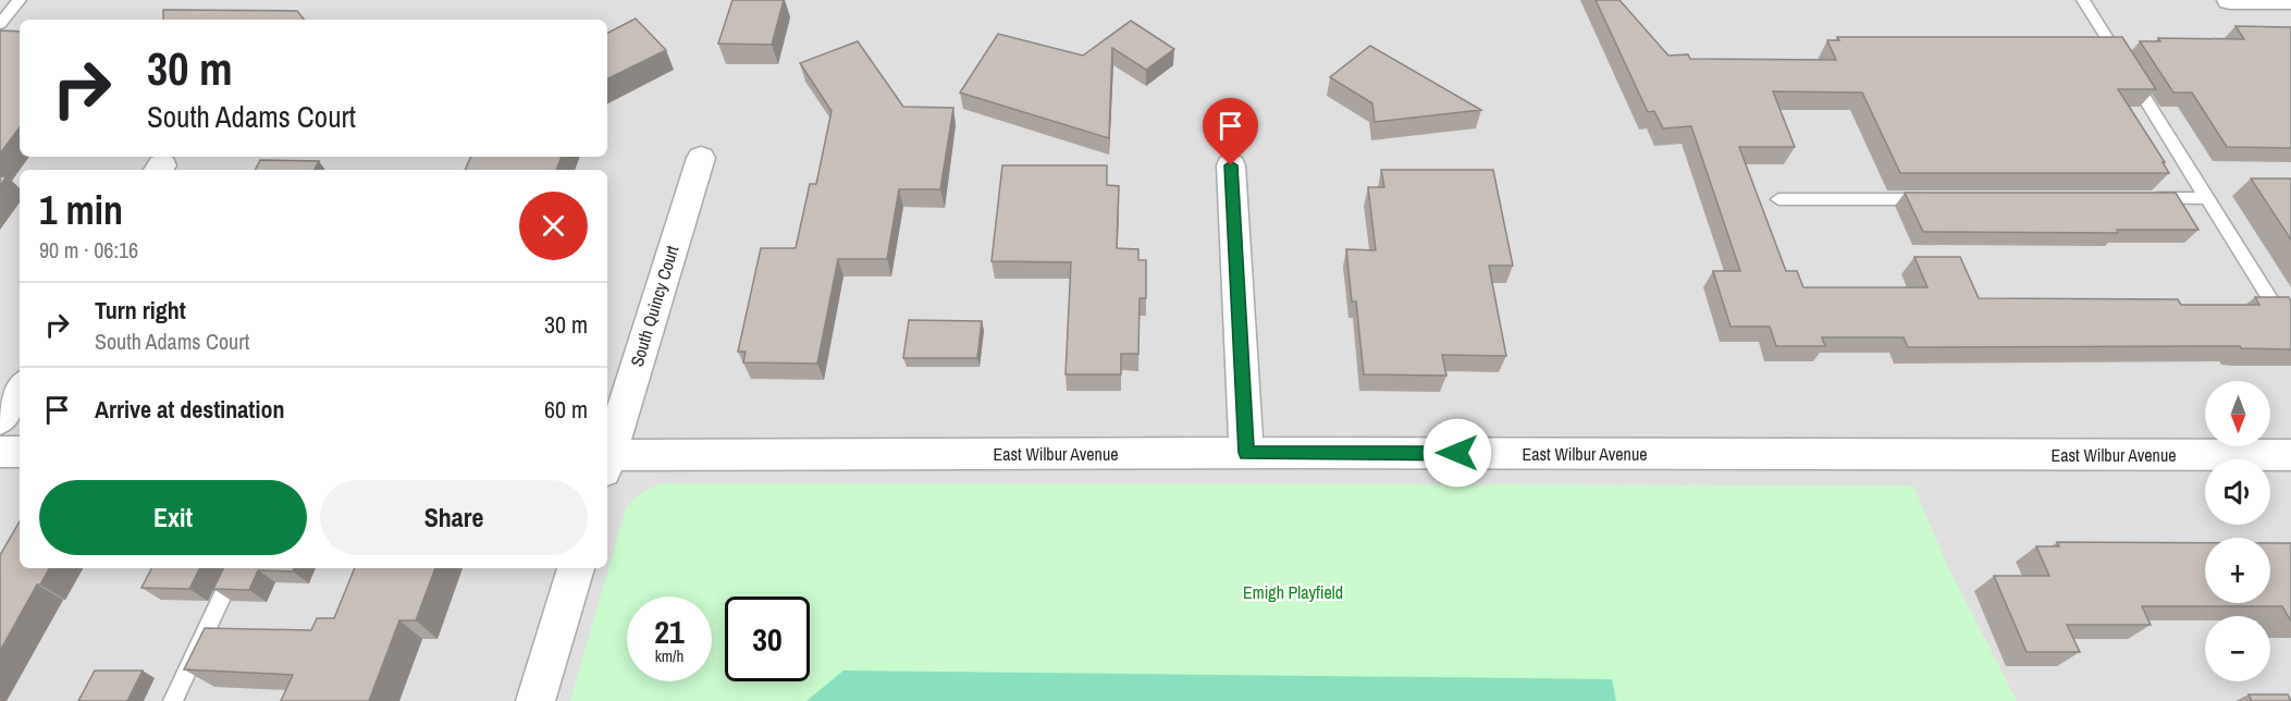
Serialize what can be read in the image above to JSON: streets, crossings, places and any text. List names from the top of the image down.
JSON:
{
  "streets": {
    "street": ["South Quincy Court", "East Wilbur Avenue"]
  },
  "parks": ["Emigh Playfield"],
  "north": "bottom",
  "page": {
    "turn": ["30 m", "South Adams Court"],
    "heading": ["1 min", "90 m · 06:16"],
    "list": [
      {
        "name": "Turn right",
        "note": "South Adams Court",
        "value": "30 m"
      },
      {
        "name": "Arrive at destination",
        "value": "60 m"
      }
    ],
    "map_buttons": ["+", "−"],
    "buttons": ["Exit", "Share"],
    "speed": "21 km/h",
    "limit": "30"
  }
}
